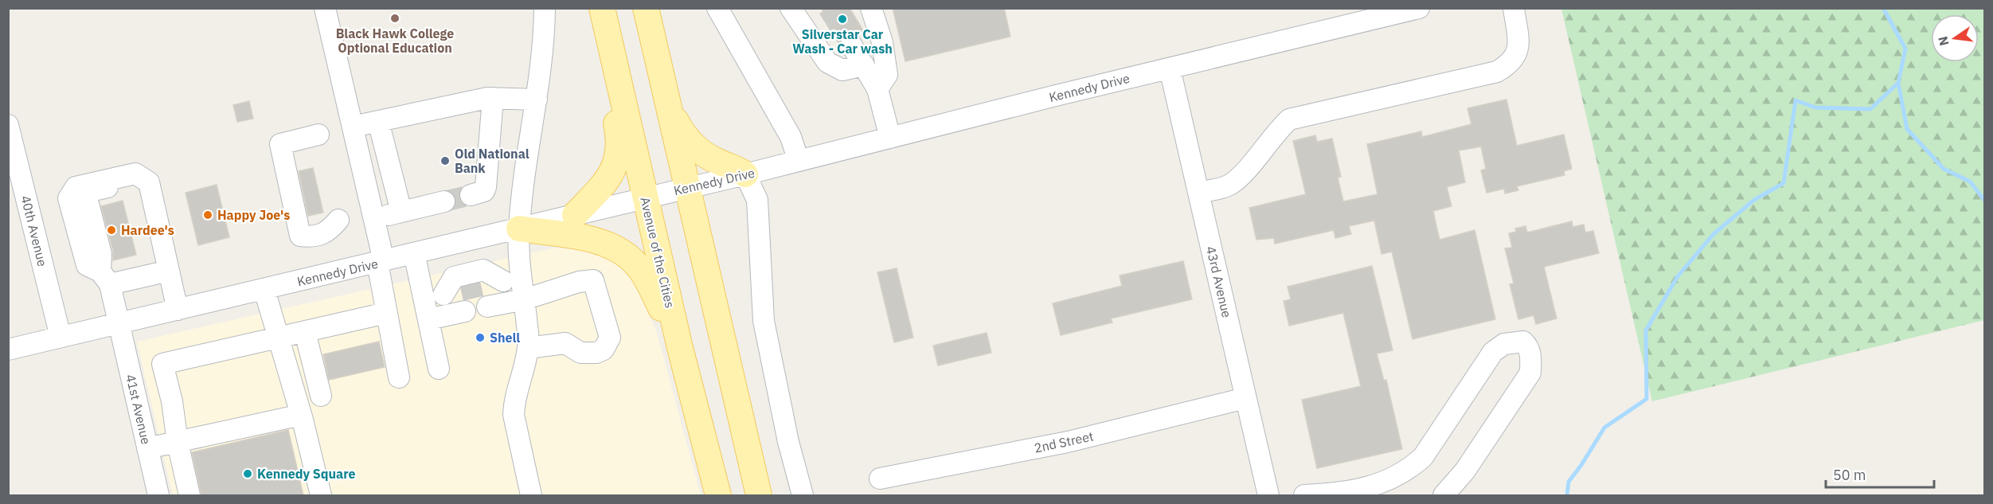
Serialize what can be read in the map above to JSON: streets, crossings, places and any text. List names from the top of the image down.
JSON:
{
  "streets": {
    "main road": ["Avenue of the Cities"],
    "street": [
      "Kennedy Drive",
      "40th Avenue",
      "43rd Avenue",
      "41st Avenue",
      "2nd Street"
    ]
  },
  "crossings": [
    ["Kennedy Drive", "40th Avenue"],
    ["Kennedy Drive", "Avenue of the Cities"],
    ["Kennedy Drive", "43rd Avenue"],
    ["Kennedy Drive", "41st Avenue"],
    ["43rd Avenue", "2nd Street"]
  ],
  "places": [
    "Black Hawk College Optional Education",
    "Silverstar Car Wash - Car wash",
    "Old National Bank",
    "Happy Joe's",
    "Hardee's",
    "Shell",
    "Kennedy Square"
  ],
  "scale_bar": "50 m",
  "north": "left"
}
